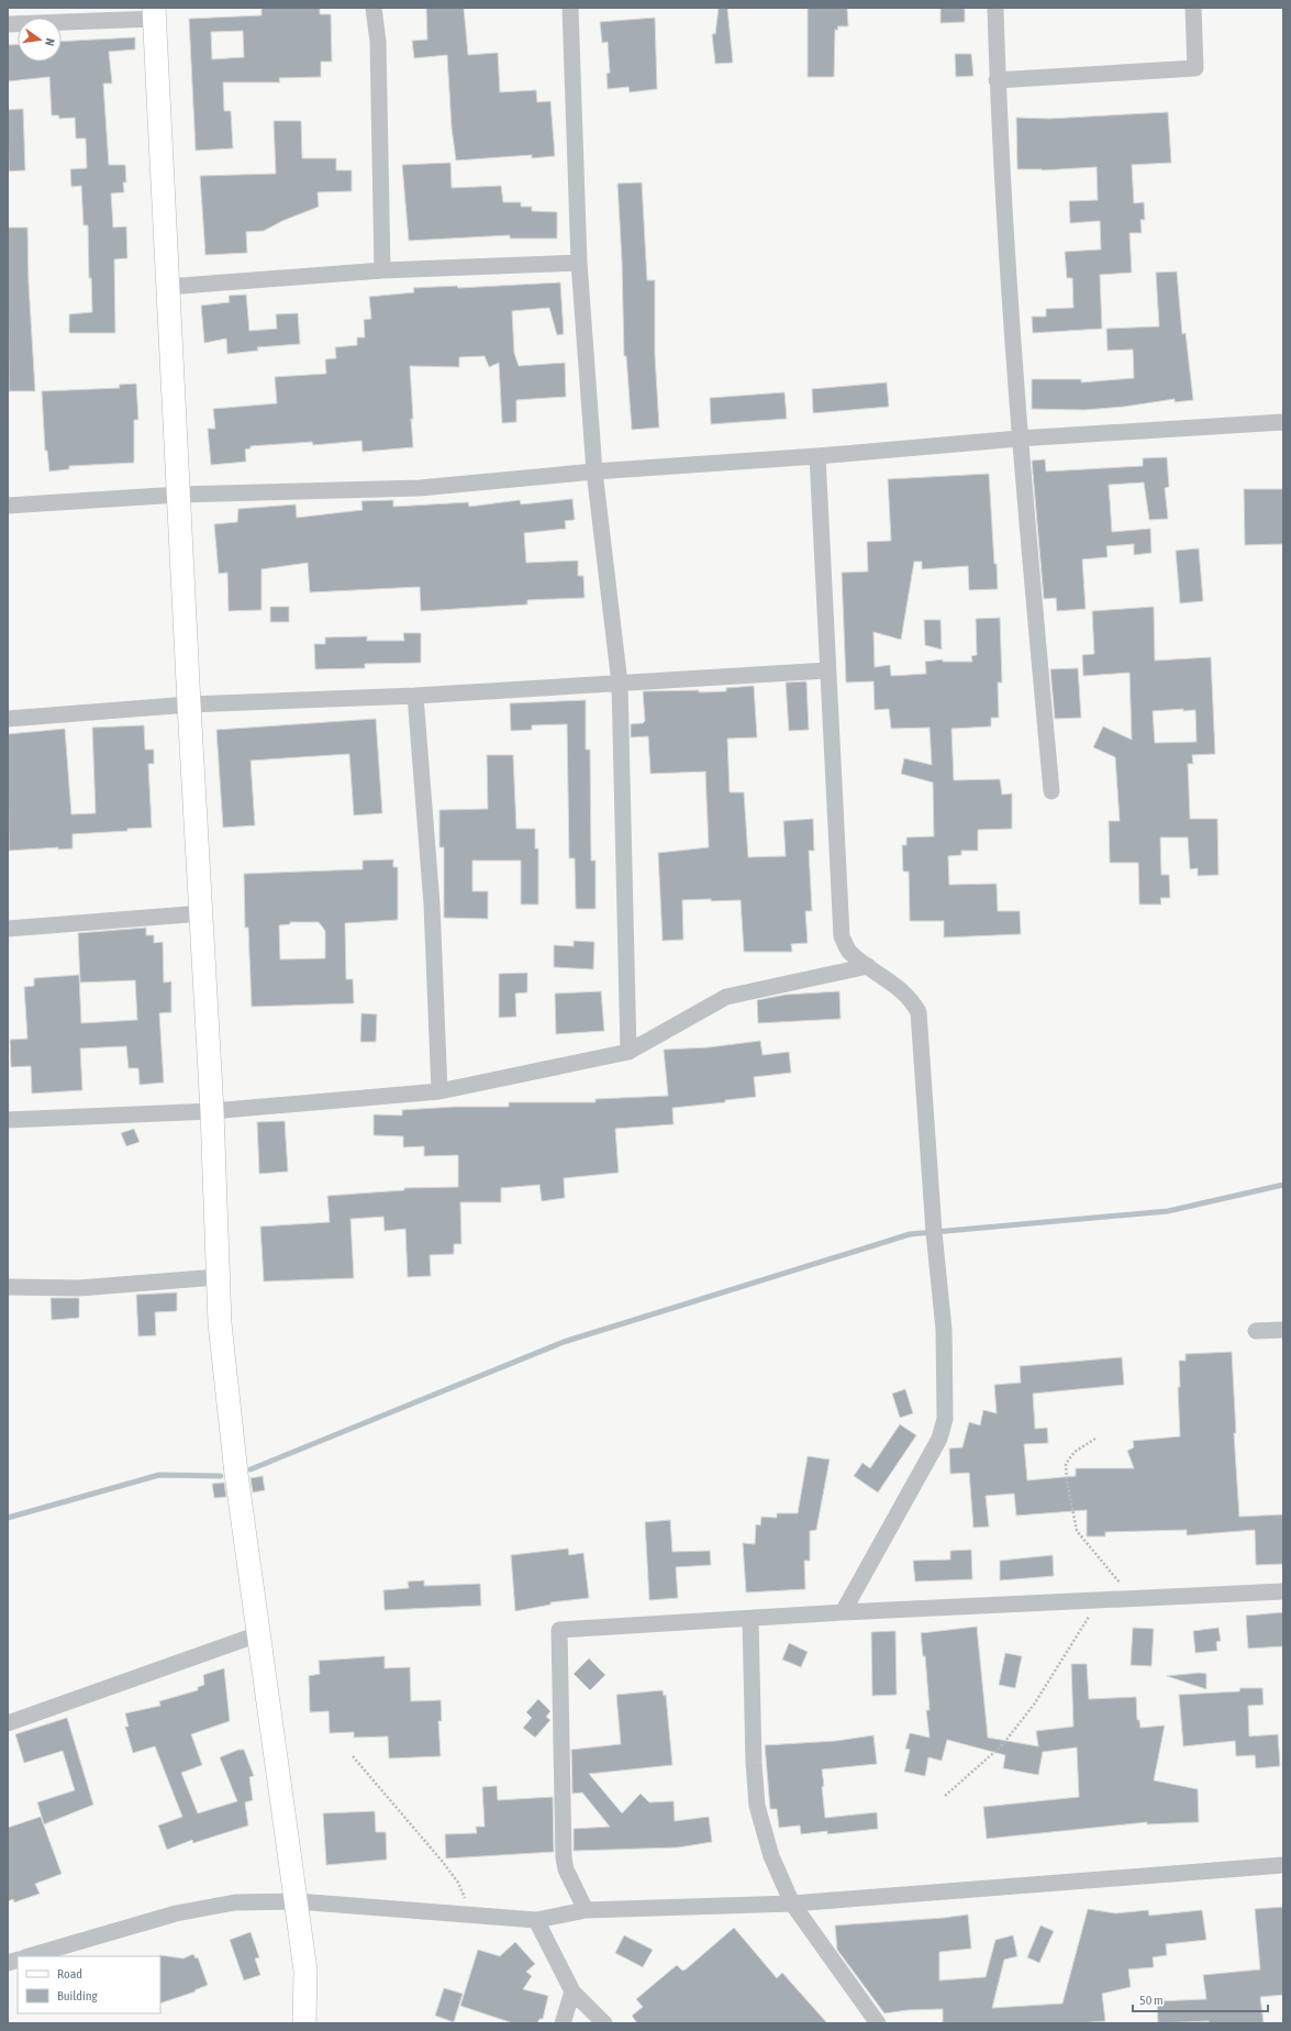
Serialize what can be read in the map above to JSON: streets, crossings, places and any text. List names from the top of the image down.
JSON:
{
  "legend": ["Road", "Building"],
  "scale_bar": "50 m",
  "north": "right"
}
